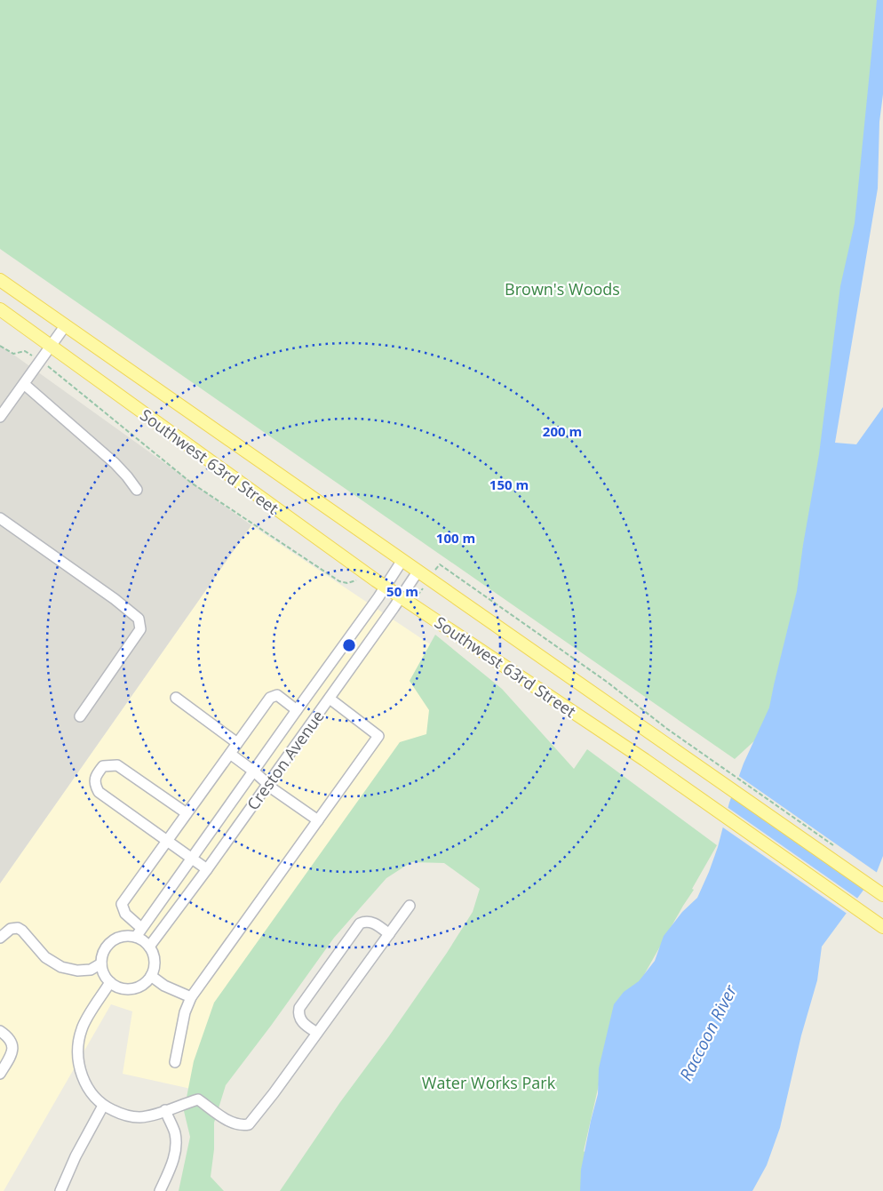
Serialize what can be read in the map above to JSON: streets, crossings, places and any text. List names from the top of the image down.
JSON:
{
  "streets": {
    "main road": ["Southwest 63rd Street"],
    "street": ["Creston Avenue"]
  },
  "crossings": [
    ["Southwest 63rd Street", "Creston Avenue"]
  ],
  "water": ["Raccoon River"],
  "parks": ["Brown's Woods", "Water Works Park"],
  "rings": [
    "200 m",
    "150 m",
    "100 m",
    "50 m"
  ]
}
